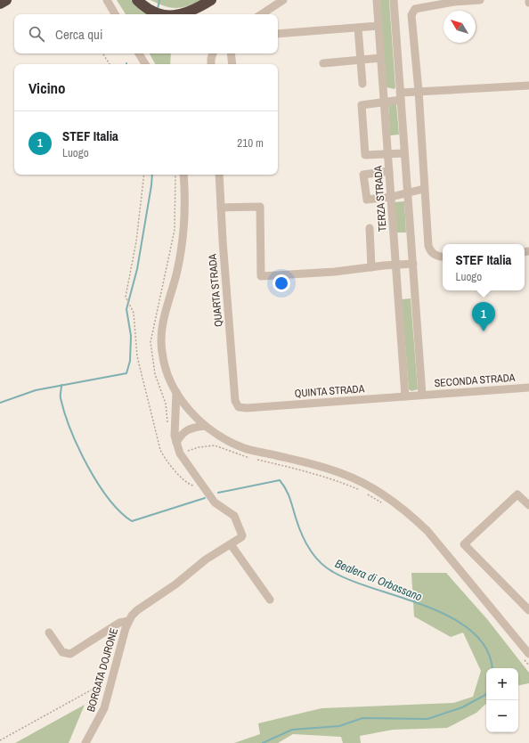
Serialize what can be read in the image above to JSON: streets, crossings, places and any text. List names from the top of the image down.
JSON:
{
  "streets": {
    "street": [
      "TERZA STRADA",
      "QUARTA STRADA",
      "SECONDA STRADA",
      "QUINTA STRADA",
      "BORGATA DOJRONE"
    ]
  },
  "crossings": [
    ["TERZA STRADA", "QUINTA STRADA"],
    ["QUARTA STRADA", "QUINTA STRADA"],
    ["SECONDA STRADA", "QUINTA STRADA"]
  ],
  "water": ["Bealera di Orbassano"],
  "north": "top left",
  "page": {
    "search": "Cerca qui",
    "heading": "Vicino",
    "list": [
      {
        "mark": "1",
        "name": "STEF Italia",
        "note": "Luogo",
        "value": "210 m"
      }
    ],
    "popup": ["STEF Italia", "Luogo"],
    "pins": "1",
    "map_buttons": ["+", "−"]
  }
}
